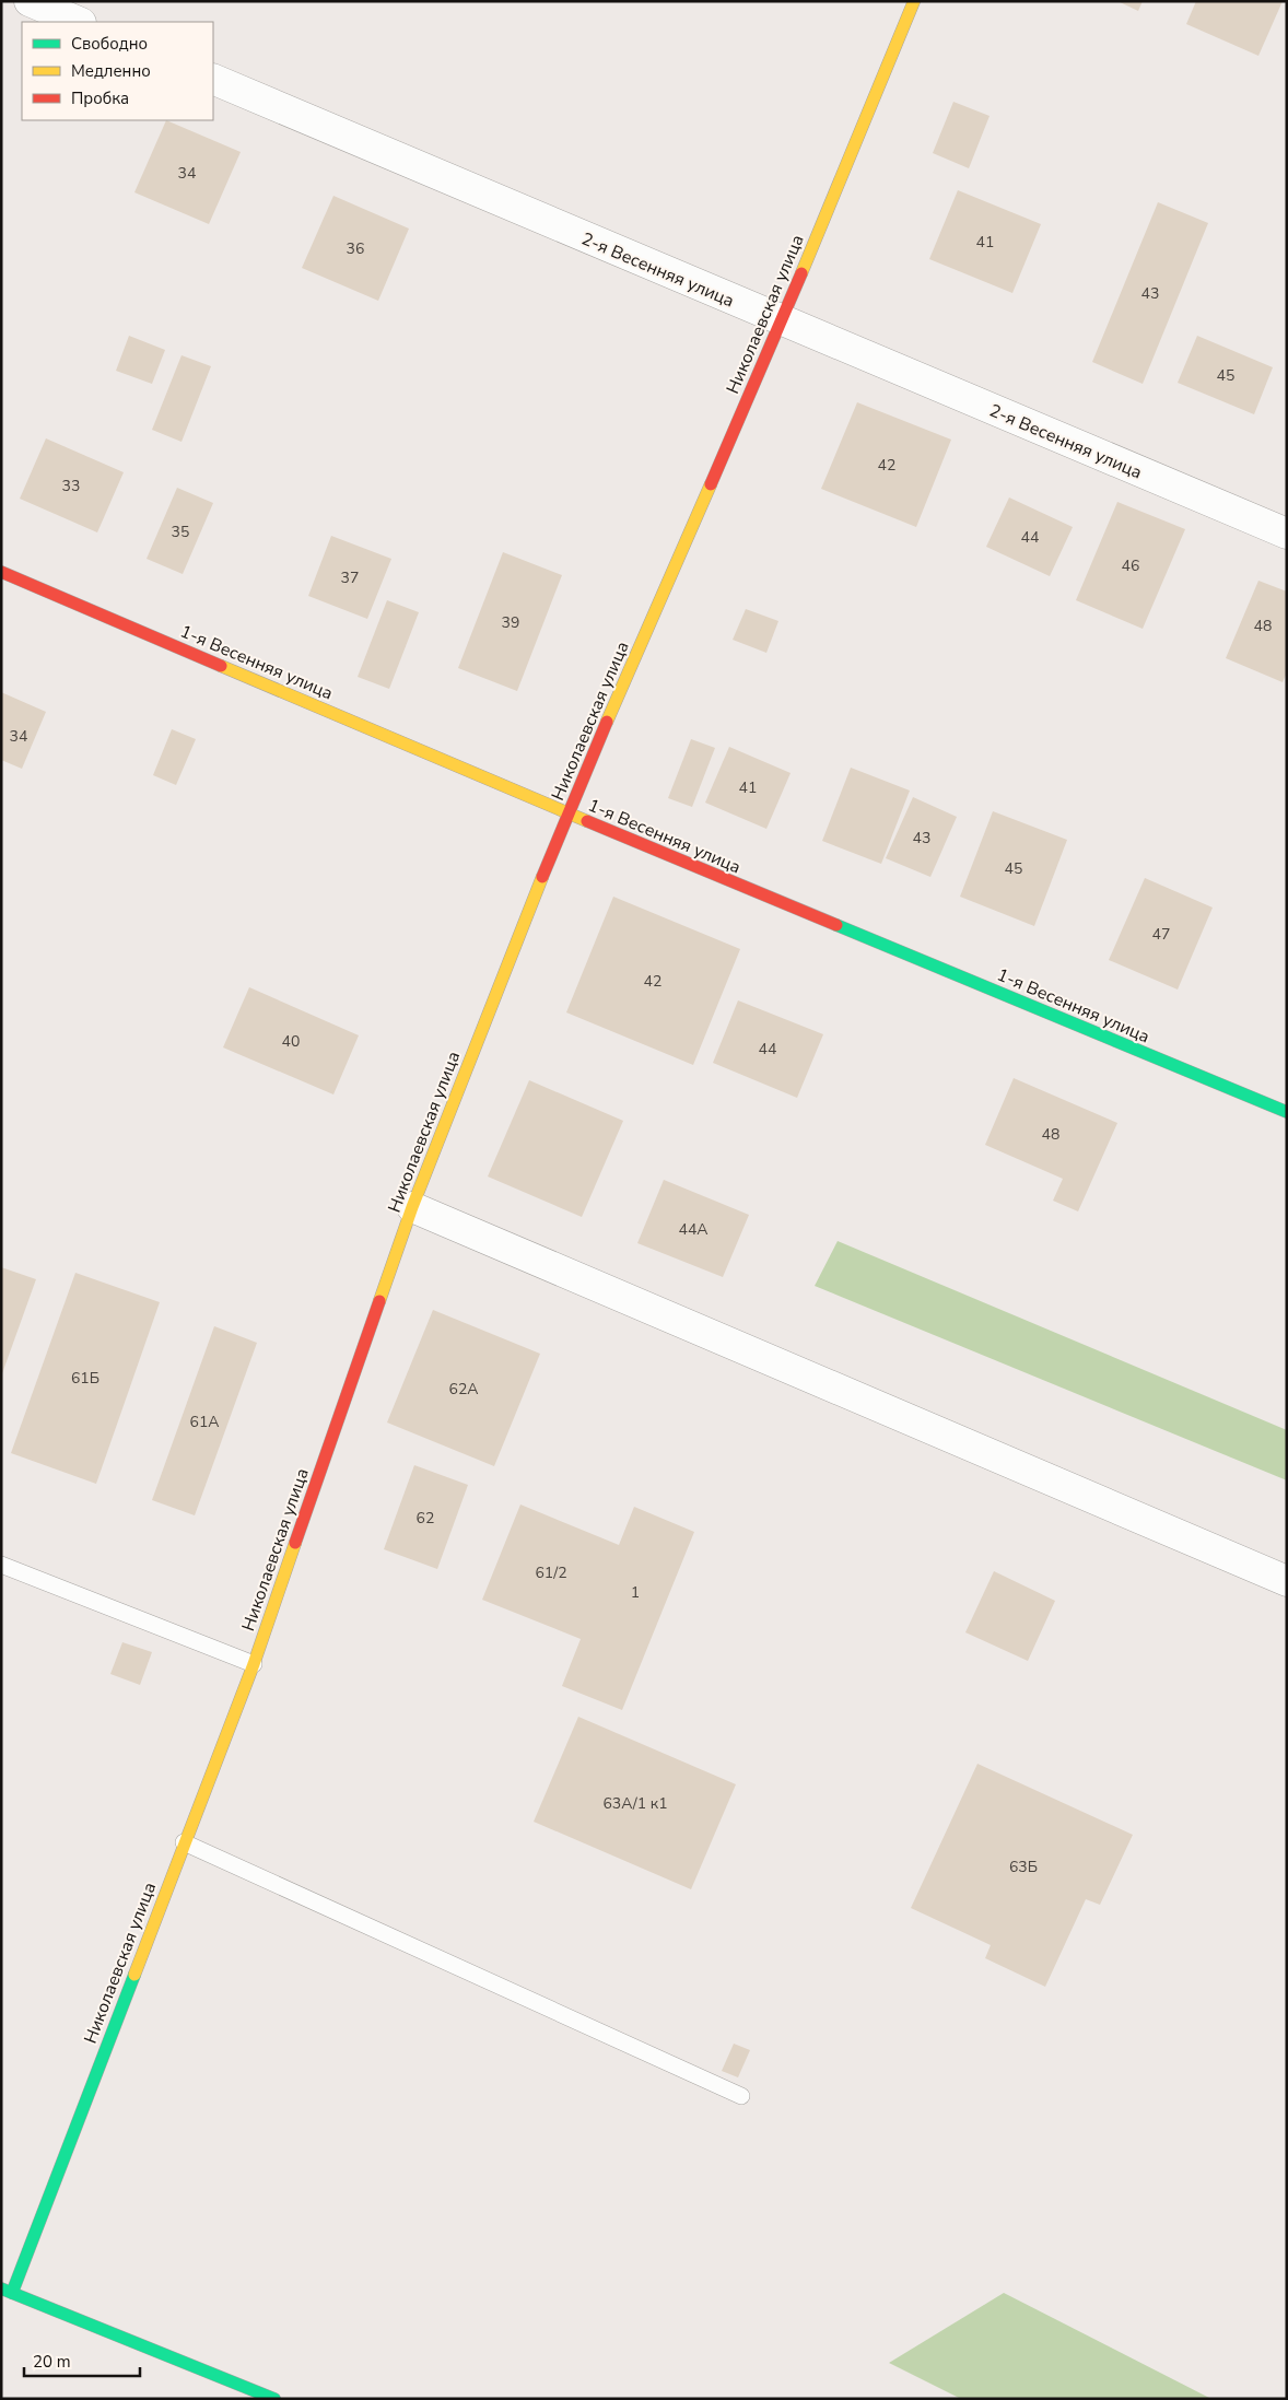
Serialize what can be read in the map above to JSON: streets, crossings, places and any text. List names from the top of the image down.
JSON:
{
  "streets": {
    "street": ["2-я Весенняя улица", "Николаевская улица", "1-я Весенняя улица"]
  },
  "crossings": [
    ["2-я Весенняя улица", "Николаевская улица"],
    ["Николаевская улица", "1-я Весенняя улица"]
  ],
  "house_numbers": [
    "34",
    "41",
    "36",
    "43",
    "45",
    "42",
    "33",
    "35",
    "44",
    "46",
    "37",
    "39",
    "48",
    "34",
    "41",
    "43",
    "45",
    "47",
    "42",
    "40",
    "44",
    "48",
    "44А",
    "61Б",
    "62А",
    "61А",
    "62",
    "61/2",
    "1",
    "63А/1 к1",
    "63Б"
  ],
  "legend": ["Свободно", "Медленно", "Пробка"],
  "scale_bar": "20 m"
}
